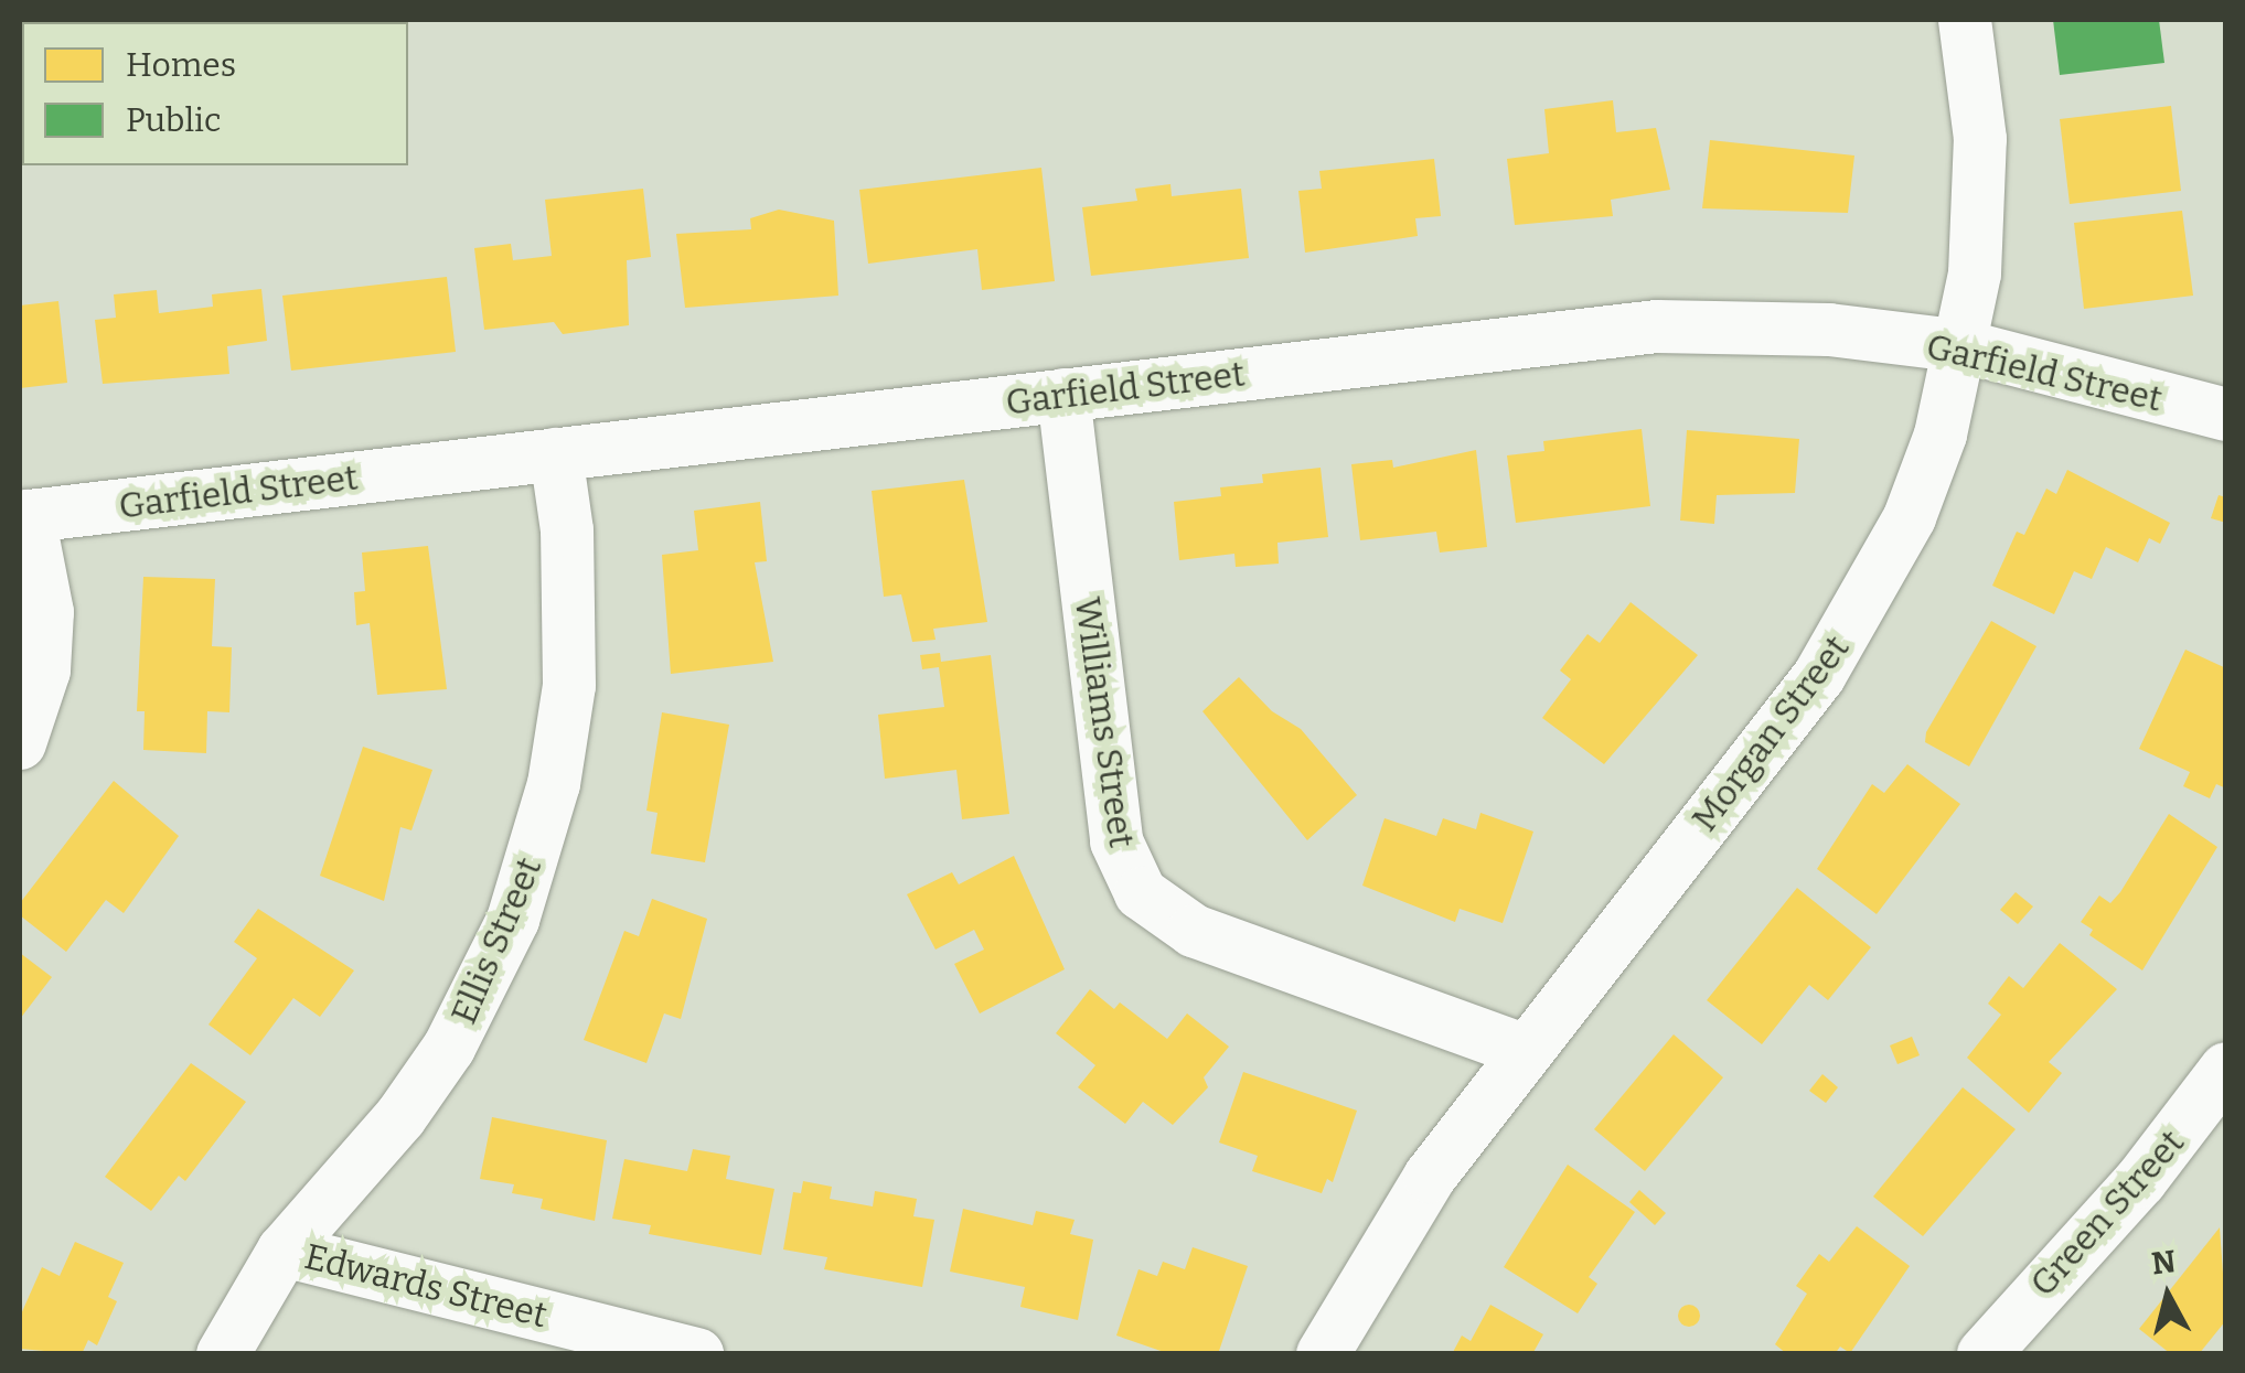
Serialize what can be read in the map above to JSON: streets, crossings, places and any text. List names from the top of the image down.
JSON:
{
  "streets": {
    "street": [
      "Garfield Street",
      "Williams Street",
      "Morgan Street",
      "Ellis Street",
      "Green Street",
      "Edwards Street"
    ]
  },
  "crossings": [
    ["Garfield Street", "Williams Street"],
    ["Garfield Street", "Morgan Street"],
    ["Garfield Street", "Ellis Street"],
    ["Williams Street", "Morgan Street"],
    ["Ellis Street", "Edwards Street"]
  ],
  "legend": ["Homes", "Public"],
  "north": "top"
}
